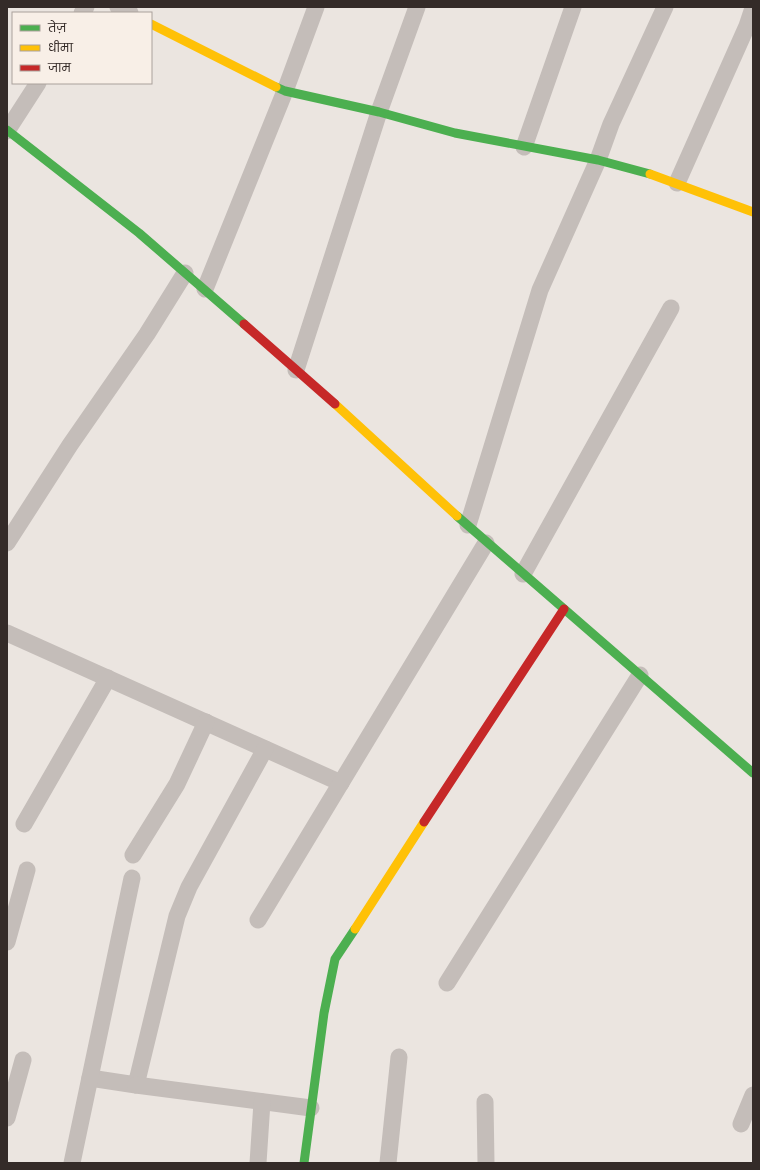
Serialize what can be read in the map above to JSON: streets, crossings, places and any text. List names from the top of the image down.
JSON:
{
  "legend": ["तेज़", "धीमा", "जाम"]
}
